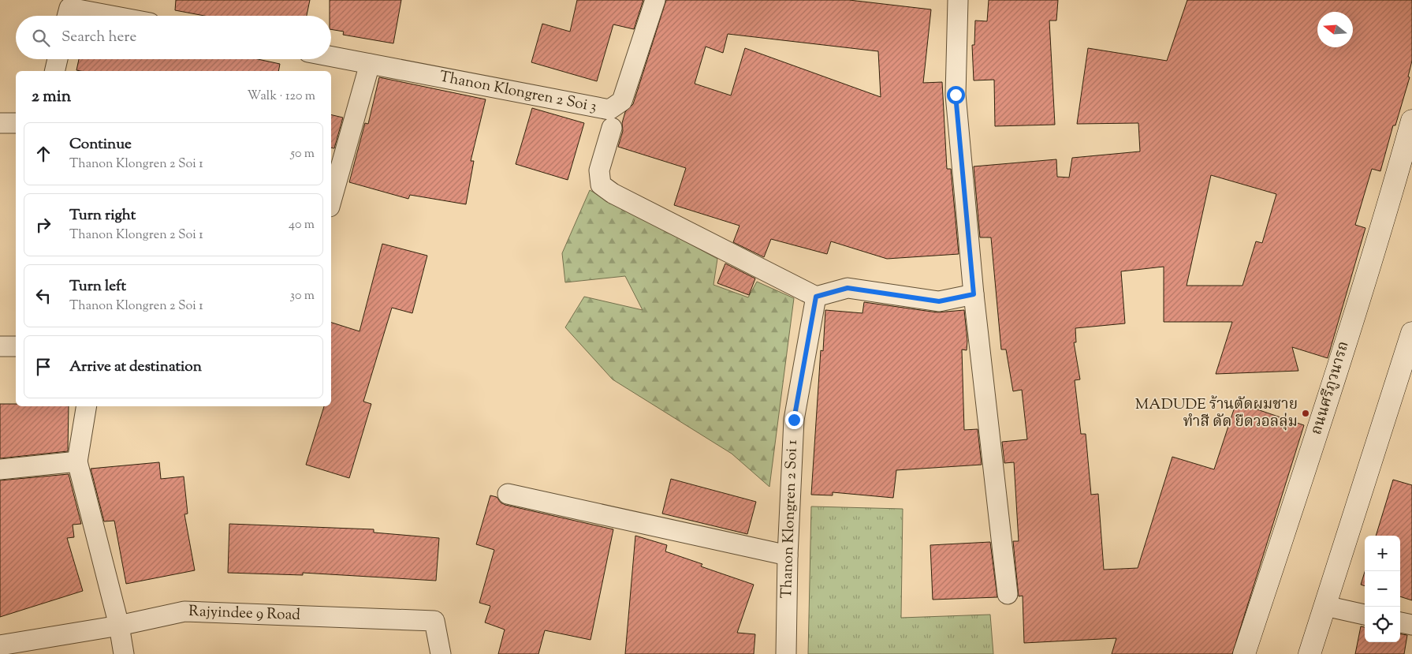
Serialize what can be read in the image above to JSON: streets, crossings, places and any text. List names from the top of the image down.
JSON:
{
  "streets": {
    "main road": ["ถนนศรีภูวนารถ"],
    "street": ["Thanon Klongren 2 Soi 3", "Thanon Klongren 2 Soi 1", "Rajyindee 9 Road"]
  },
  "places": ["MADUDE ร้านตัดผมชาย ทำสี ดัด ยืดวอลลุ่ม"],
  "north": "left",
  "page": {
    "search": "Search here",
    "heading": ["2 min", "Walk · 120 m"],
    "list": [
      ["Continue", "Thanon Klongren 2 Soi 1", "50 m"],
      ["Turn right", "Thanon Klongren 2 Soi 1", "40 m"],
      ["Turn left", "Thanon Klongren 2 Soi 1", "30 m"],
      "Arrive at destination"
    ],
    "map_buttons": ["+", "−"]
  }
}
